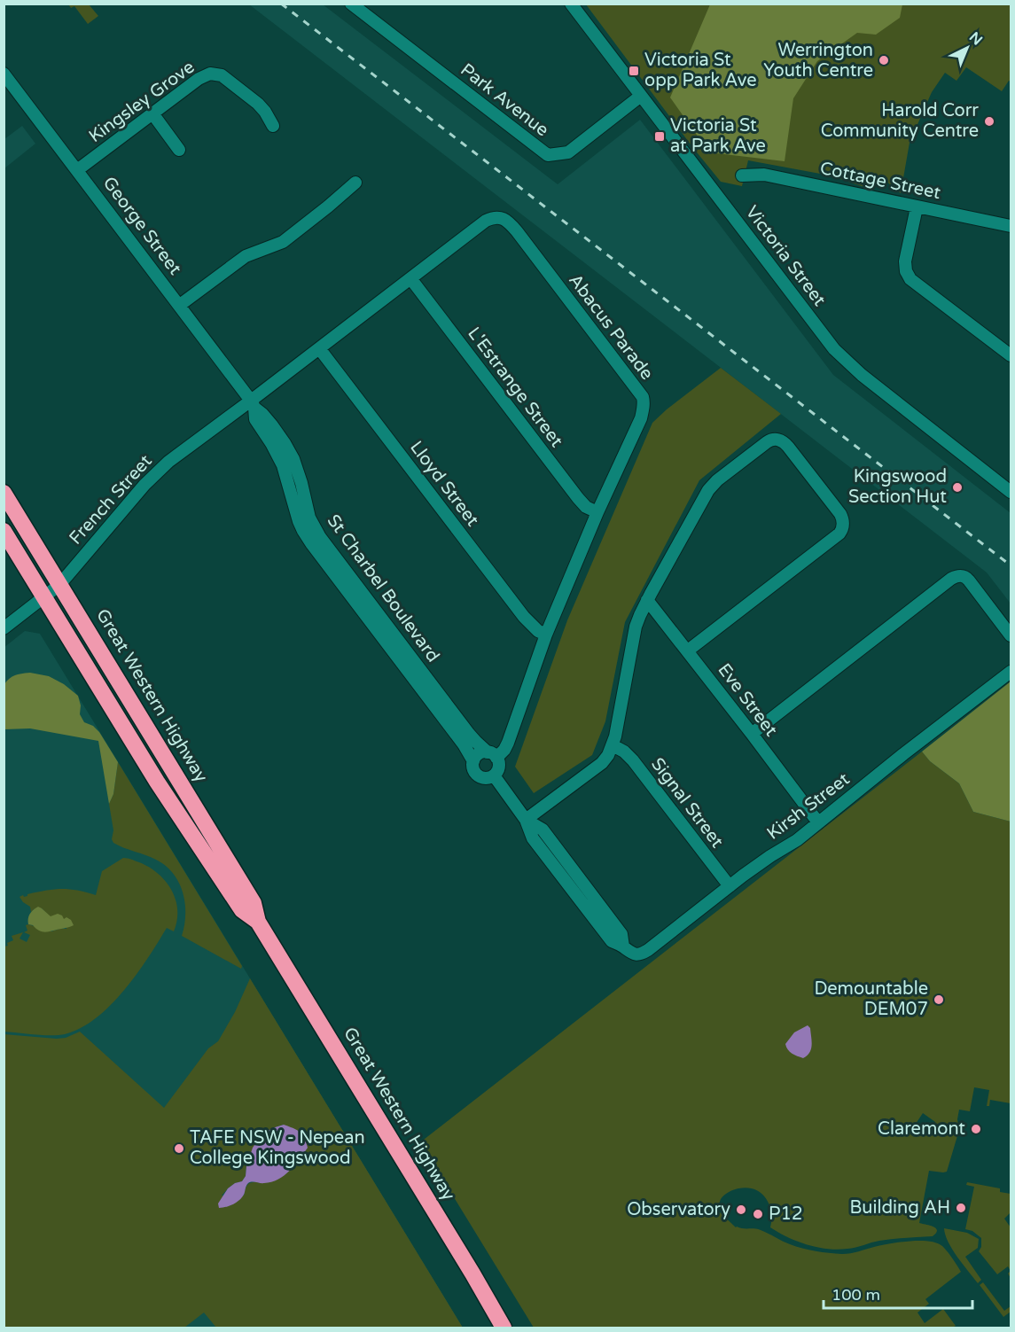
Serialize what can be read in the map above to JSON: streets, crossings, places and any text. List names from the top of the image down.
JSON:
{
  "streets": {
    "highway": ["Great Western Highway"],
    "street": [
      "Park Avenue",
      "Kingsley Grove",
      "Cottage Street",
      "George Street",
      "Victoria Street",
      "Abacus Parade",
      "L'Estrange Street",
      "Lloyd Street",
      "French Street",
      "St Charbel Boulevard",
      "Eve Street",
      "Signal Street",
      "Kirsh Street"
    ]
  },
  "crossings": [
    ["Park Avenue", "Victoria Street"],
    ["Kingsley Grove", "George Street"],
    ["George Street", "Abacus Parade"],
    ["George Street", "French Street"],
    ["George Street", "St Charbel Boulevard"],
    ["Abacus Parade", "L'Estrange Street"],
    ["Abacus Parade", "Lloyd Street"],
    ["Abacus Parade", "French Street"],
    ["Abacus Parade", "St Charbel Boulevard"],
    ["French Street", "St Charbel Boulevard"],
    ["French Street", "Great Western Highway"],
    ["Eve Street", "Kirsh Street"],
    ["Signal Street", "Kirsh Street"]
  ],
  "places": {
    "other": [
      "Werrington Youth Centre",
      "Harold Corr Community Centre",
      "Kingswood Section Hut",
      "Demountable DEM07",
      "Claremont",
      "TAFE NSW - Nepean College Kingswood",
      "Building AH",
      "Observatory",
      "P12"
    ],
    "transit": ["Victoria St opp Park Ave", "Victoria St at Park Ave"]
  },
  "scale_bar": "100 m",
  "north": "top right"
}
